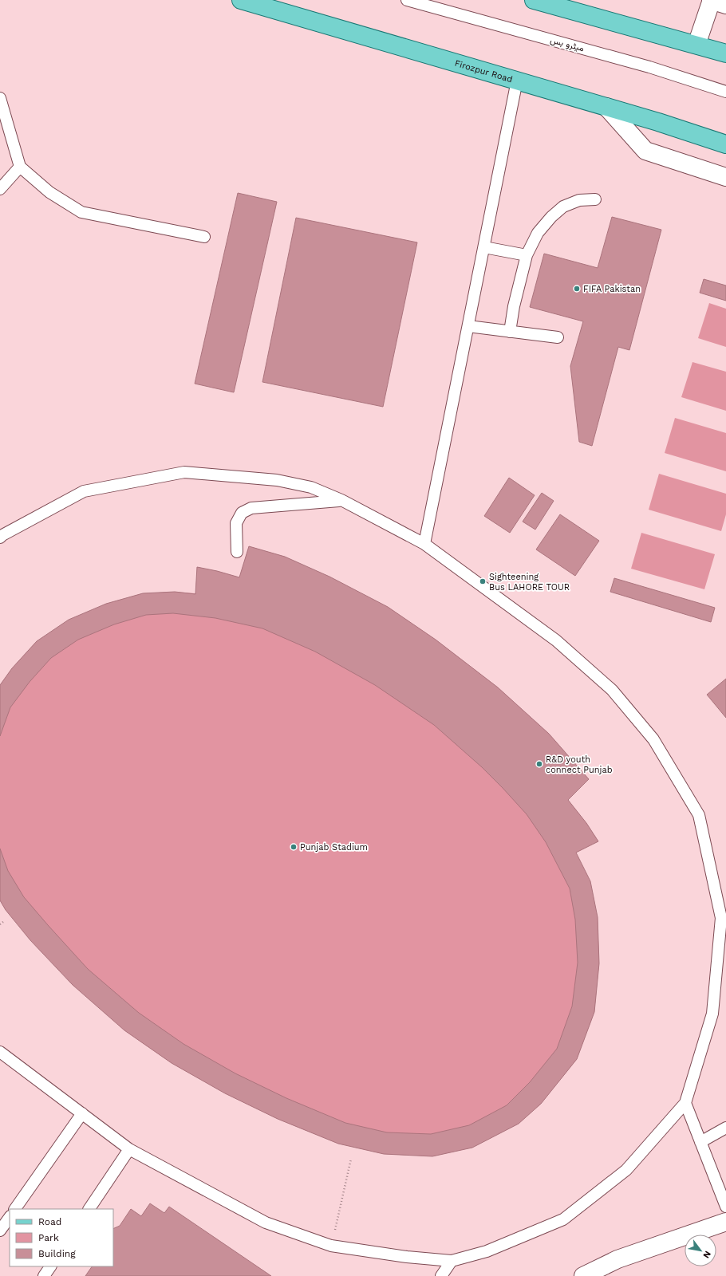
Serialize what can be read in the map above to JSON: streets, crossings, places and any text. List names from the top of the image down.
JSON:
{
  "streets": {
    "main road": ["Firozpur Road"],
    "lane": ["میٹرو بس"]
  },
  "places": [
    "FIFA Pakistan",
    "Sighteening Bus LAHORE TOUR",
    "R&D youth connect Punjab",
    "Punjab Stadium"
  ],
  "legend": ["Road", "Park", "Building"],
  "north": "bottom right"
}
